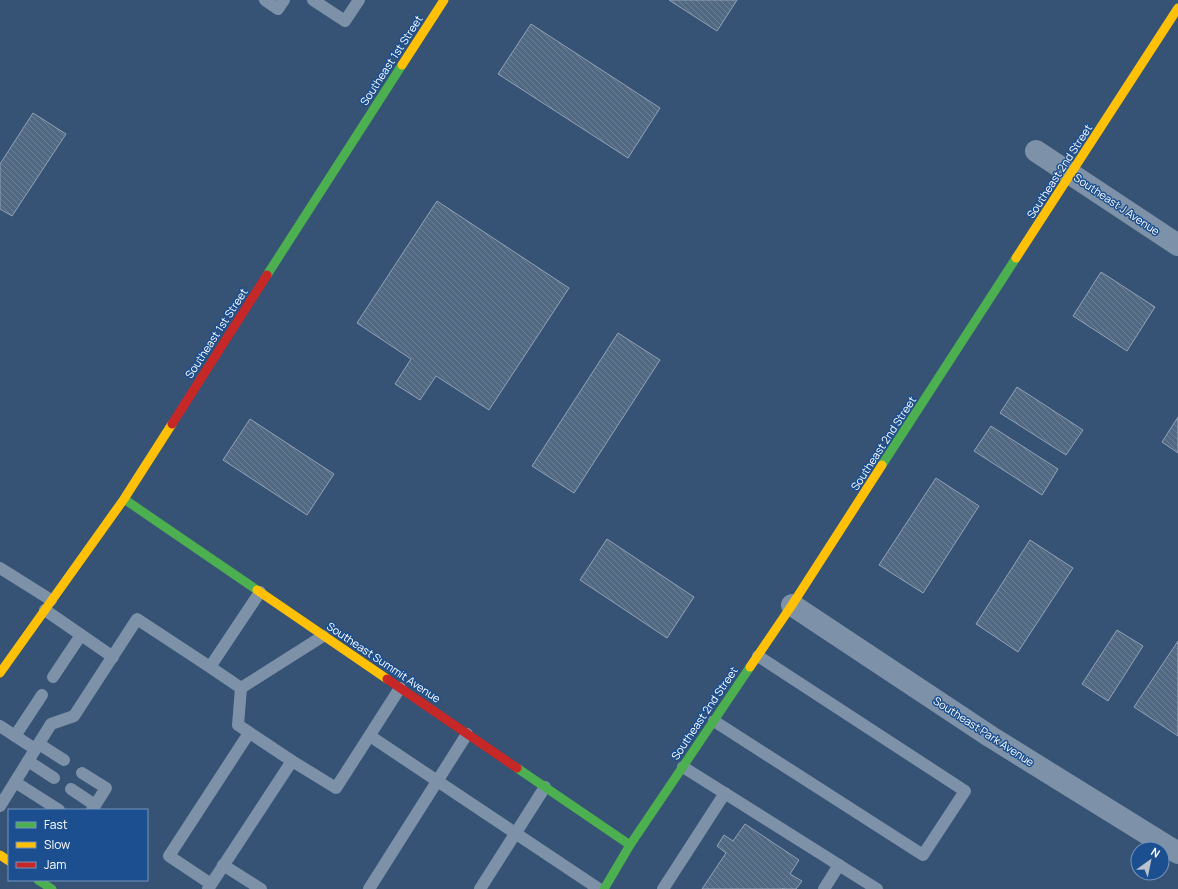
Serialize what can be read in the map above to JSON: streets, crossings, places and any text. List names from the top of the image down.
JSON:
{
  "streets": {
    "street": [
      "Southeast 1st Street",
      "Southeast 2nd Street",
      "Southeast J Avenue",
      "Southeast Summit Avenue",
      "Southeast Park Avenue"
    ]
  },
  "crossings": [
    ["Southeast 1st Street", "Southeast Summit Avenue"],
    ["Southeast 2nd Street", "Southeast J Avenue"],
    ["Southeast 2nd Street", "Southeast Summit Avenue"],
    ["Southeast 2nd Street", "Southeast Park Avenue"]
  ],
  "legend": ["Fast", "Slow", "Jam"],
  "north": "top right"
}
